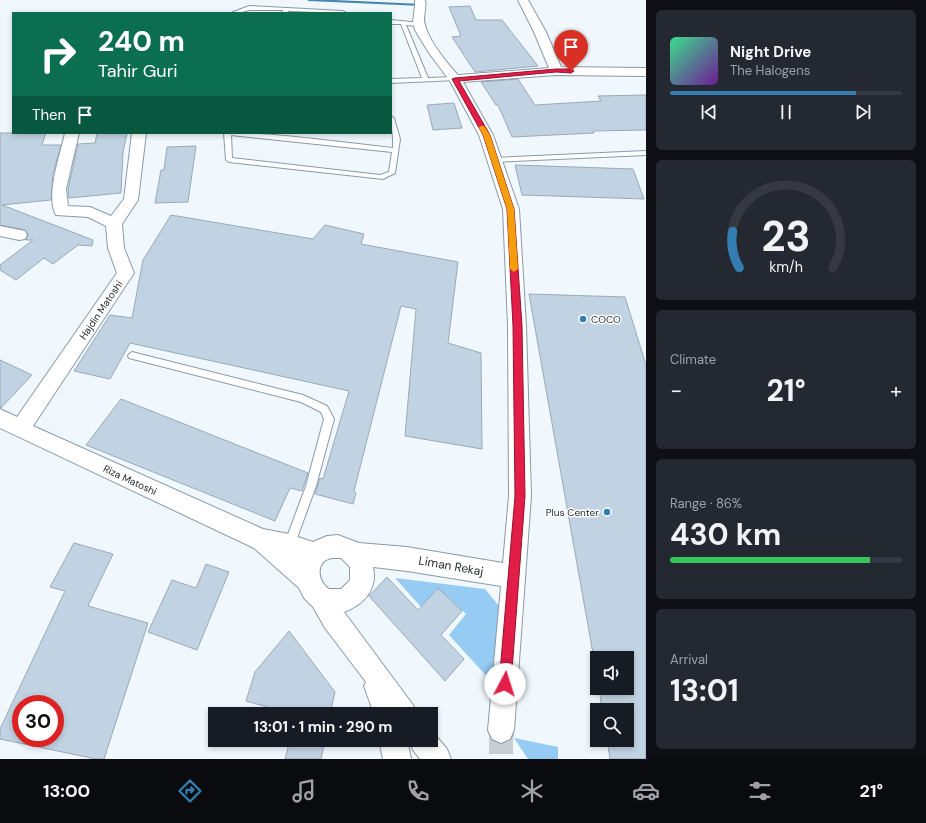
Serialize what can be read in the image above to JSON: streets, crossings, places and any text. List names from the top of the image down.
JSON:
{
  "streets": {
    "street": ["Hajdin Matoshi", "Riza Matoshi", "Liman Rekaj"]
  },
  "crossings": [
    ["Hajdin Matoshi", "Riza Matoshi"]
  ],
  "places": ["COCO", "Plus Center"],
  "page": {
    "turn": ["240 m", "Tahir Guri"],
    "song": ["Night Drive", "The Halogens"],
    "then": "Then",
    "tile": [
      "Climate",
      ["Range · 86%", "430 km"],
      ["Arrival", "13:01"]
    ],
    "heat": ["−", "21°", "+"],
    "limit": "30",
    "trip": "13:01 · 1 min · 290 m",
    "tabs": ["13:00", "21°"],
    "gauge": ["23", "km/h"]
  }
}
